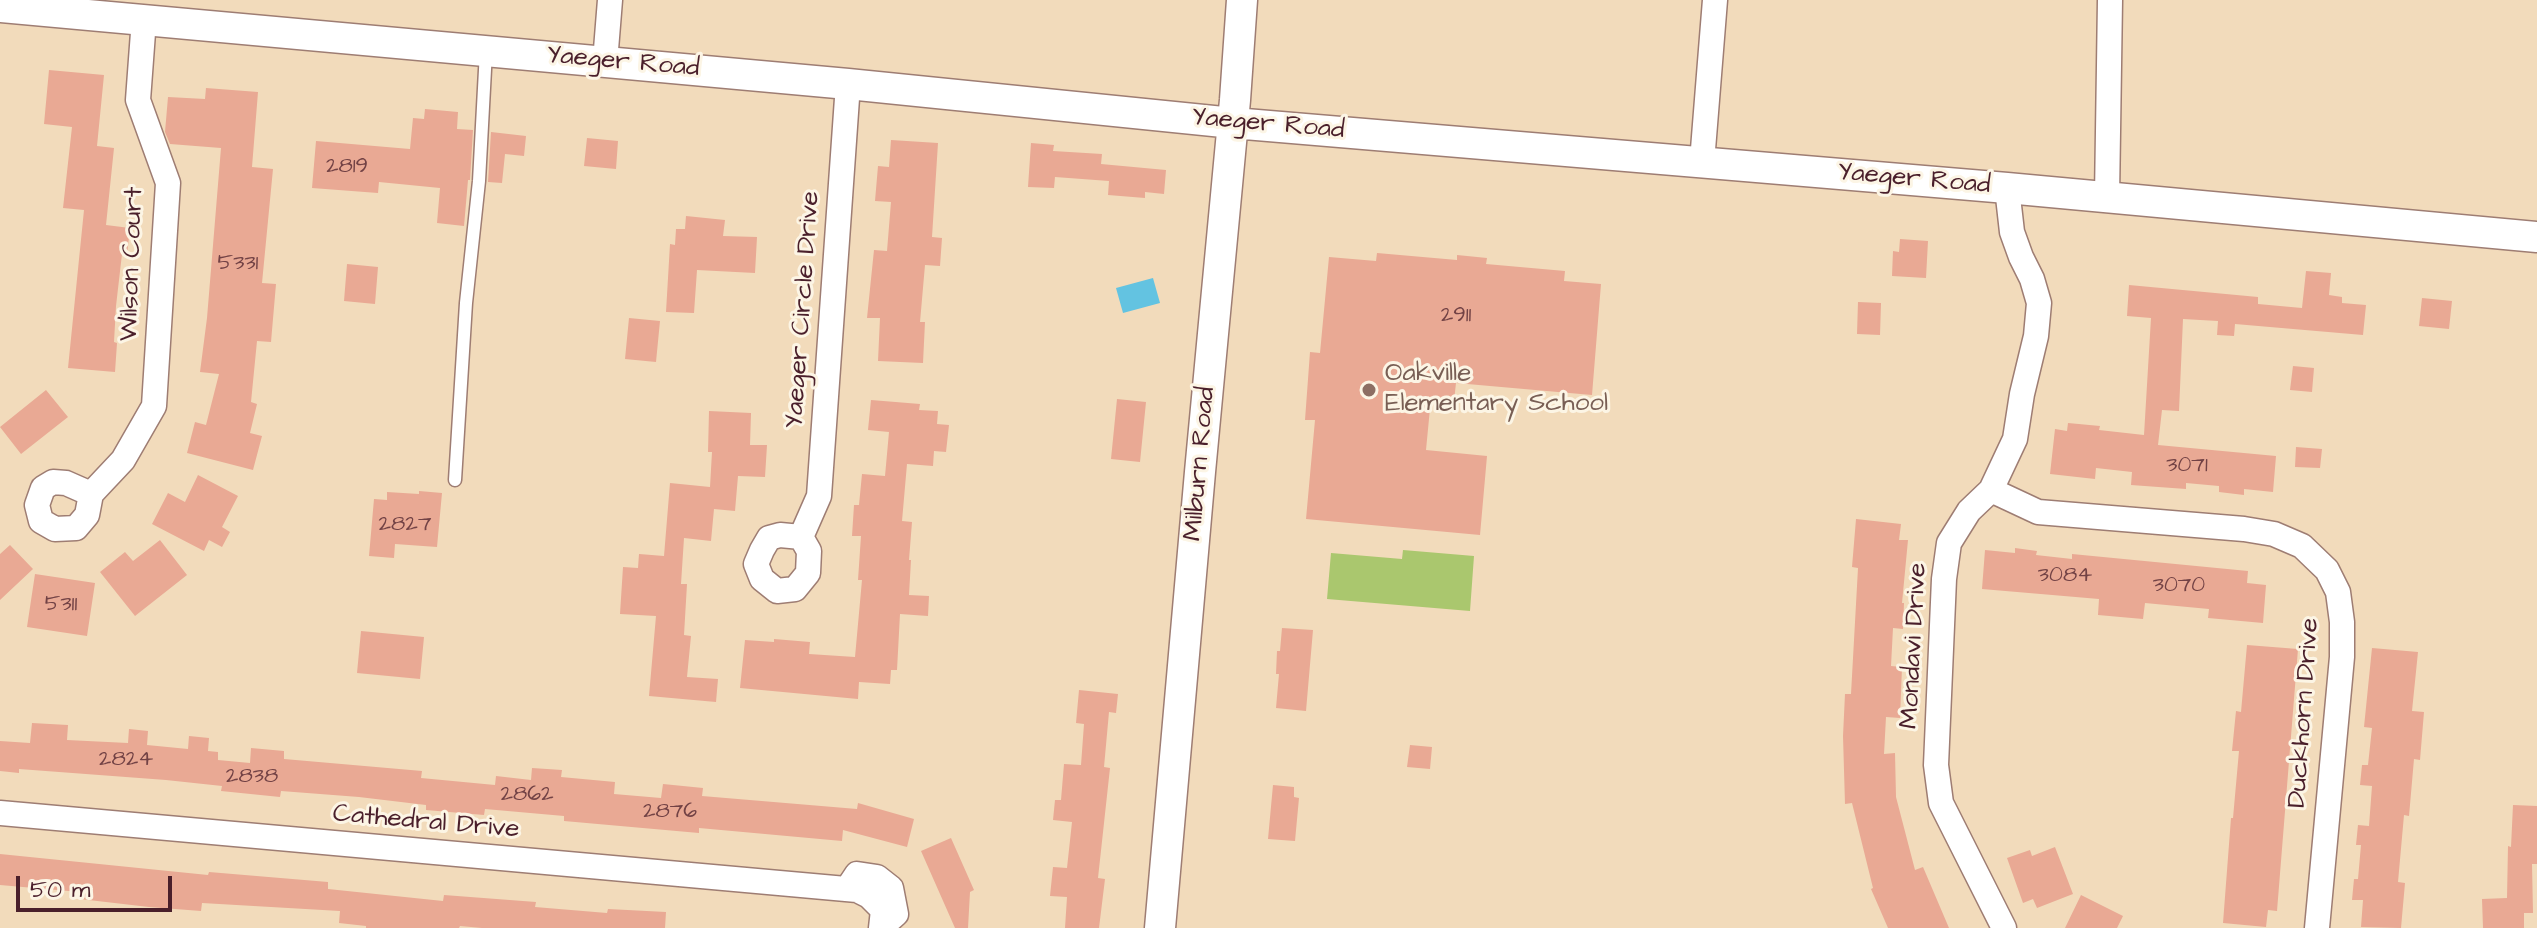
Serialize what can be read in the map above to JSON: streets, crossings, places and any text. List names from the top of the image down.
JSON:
{
  "streets": {
    "street": [
      "Yaeger Road",
      "Wilson Court",
      "Yaeger Circle Drive",
      "Milburn Road",
      "Mondavi Drive",
      "Duckhorn Drive",
      "Cathedral Drive"
    ]
  },
  "crossings": [
    ["Yaeger Road", "Wilson Court"],
    ["Yaeger Road", "Yaeger Circle Drive"],
    ["Yaeger Road", "Milburn Road"],
    ["Yaeger Road", "Mondavi Drive"],
    ["Mondavi Drive", "Duckhorn Drive"]
  ],
  "places": ["Oakville Elementary School"],
  "house_numbers": [
    "2819",
    "5331",
    "2911",
    "3071",
    "2827",
    "3084",
    "3070",
    "5311",
    "2824",
    "2838",
    "2862",
    "2876"
  ],
  "scale_bar": "50 m"
}
